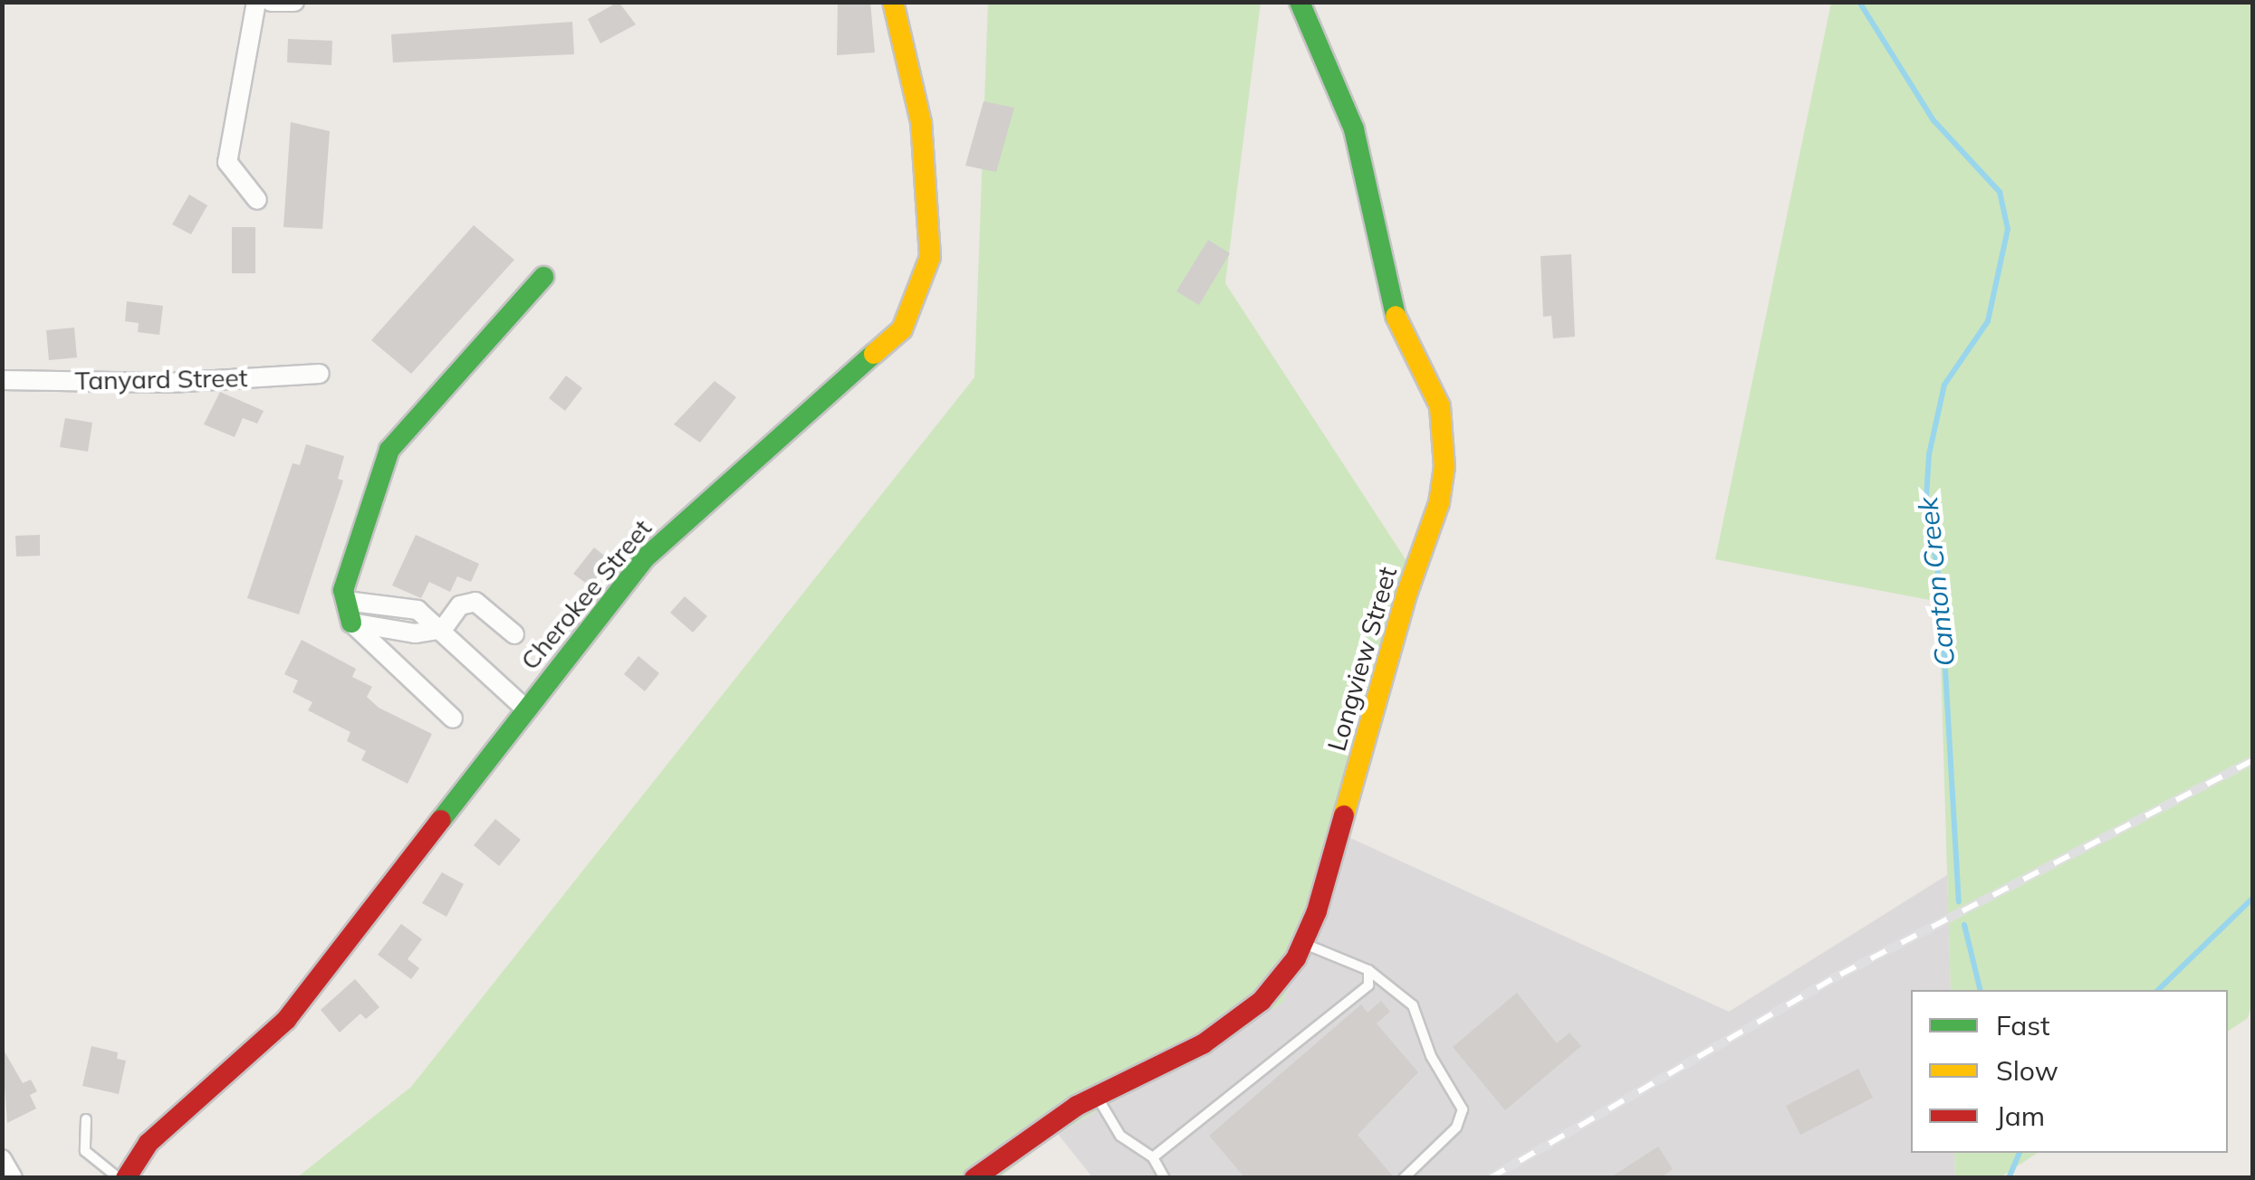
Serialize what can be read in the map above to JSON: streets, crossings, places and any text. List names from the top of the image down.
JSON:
{
  "streets": {
    "street": ["Tanyard Street", "Cherokee Street", "Longview Street"]
  },
  "water": ["Canton Creek"],
  "legend": ["Fast", "Slow", "Jam"]
}
